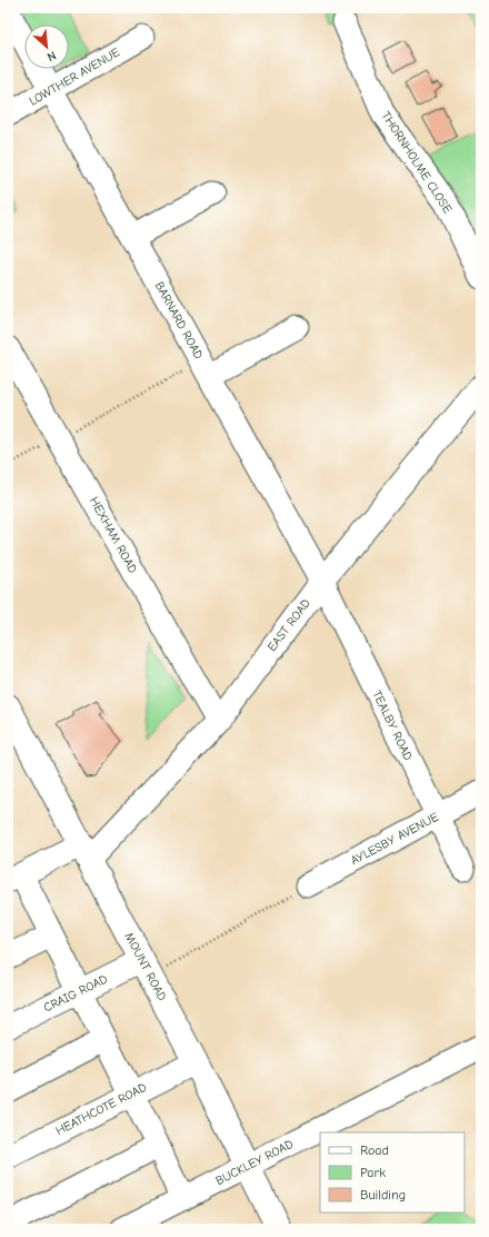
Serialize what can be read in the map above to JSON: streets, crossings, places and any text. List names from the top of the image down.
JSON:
{
  "streets": {
    "main road": ["MOUNT ROAD"],
    "street": [
      "LOWTHER AVENUE",
      "THORNHOLME CLOSE",
      "BARNARD ROAD",
      "HEXHAM ROAD",
      "EAST ROAD",
      "TEALBY ROAD",
      "AYLESBY AVENUE",
      "CRAIG ROAD",
      "HEATHCOTE ROAD",
      "BUCKLEY ROAD"
    ]
  },
  "crossings": [
    ["LOWTHER AVENUE", "BARNARD ROAD"],
    ["BARNARD ROAD", "EAST ROAD"],
    ["BARNARD ROAD", "TEALBY ROAD"],
    ["HEXHAM ROAD", "EAST ROAD"],
    ["EAST ROAD", "TEALBY ROAD"],
    ["EAST ROAD", "MOUNT ROAD"],
    ["TEALBY ROAD", "AYLESBY AVENUE"],
    ["MOUNT ROAD", "CRAIG ROAD"],
    ["MOUNT ROAD", "HEATHCOTE ROAD"],
    ["MOUNT ROAD", "BUCKLEY ROAD"]
  ],
  "legend": ["Road", "Park", "Building"],
  "north": "bottom right"
}
